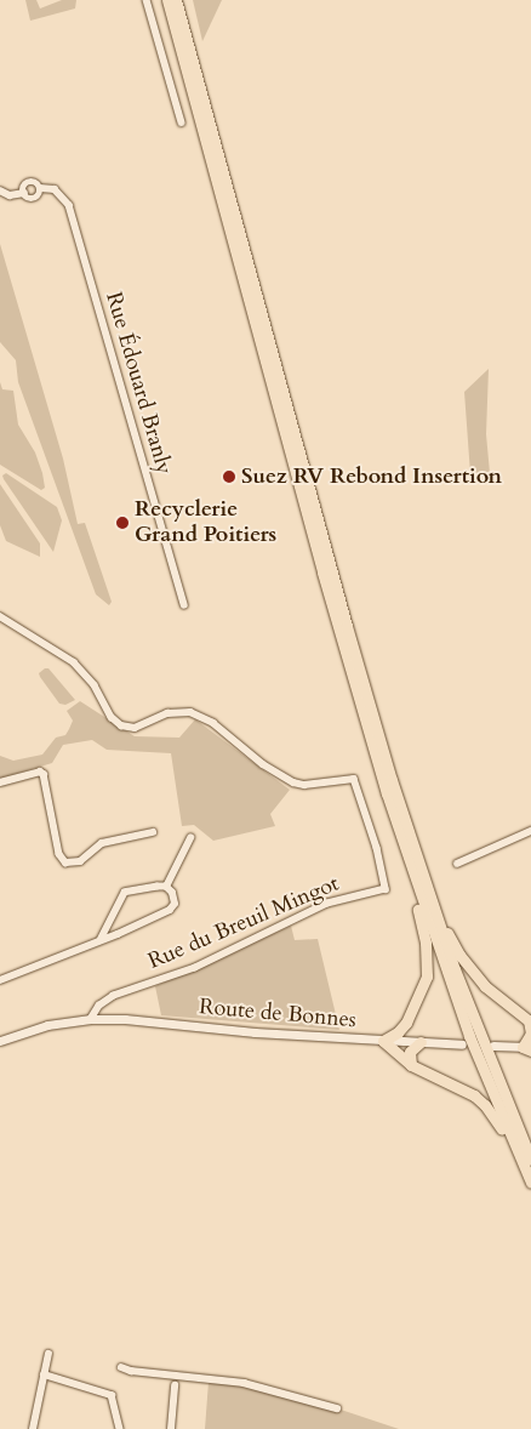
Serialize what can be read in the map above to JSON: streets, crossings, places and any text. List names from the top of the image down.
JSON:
{
  "streets": {
    "street": ["Rue Édouard Branly", "Rue du Breuil Mingot", "Route de Bonnes"]
  },
  "crossings": [
    ["Rue du Breuil Mingot", "Route de Bonnes"]
  ],
  "places": ["Suez RV Rebond Insertion", "Recyclerie Grand Poitiers"]
}
